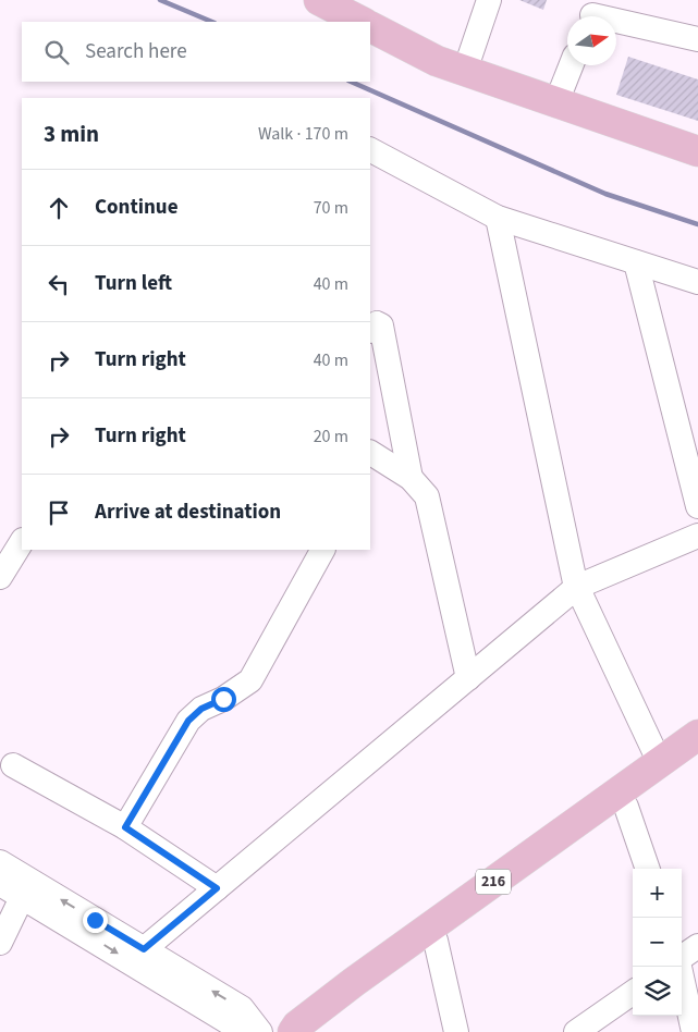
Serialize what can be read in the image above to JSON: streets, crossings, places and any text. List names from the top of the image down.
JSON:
{
  "streets": {
    "main road": ["216"]
  },
  "north": "right",
  "page": {
    "search": "Search here",
    "heading": ["3 min", "Walk · 170 m"],
    "list": [
      ["Continue", "70 m"],
      ["Turn left", "40 m"],
      ["Turn right", "40 m"],
      ["Turn right", "20 m"],
      "Arrive at destination"
    ],
    "map_buttons": ["+", "−"]
  }
}
